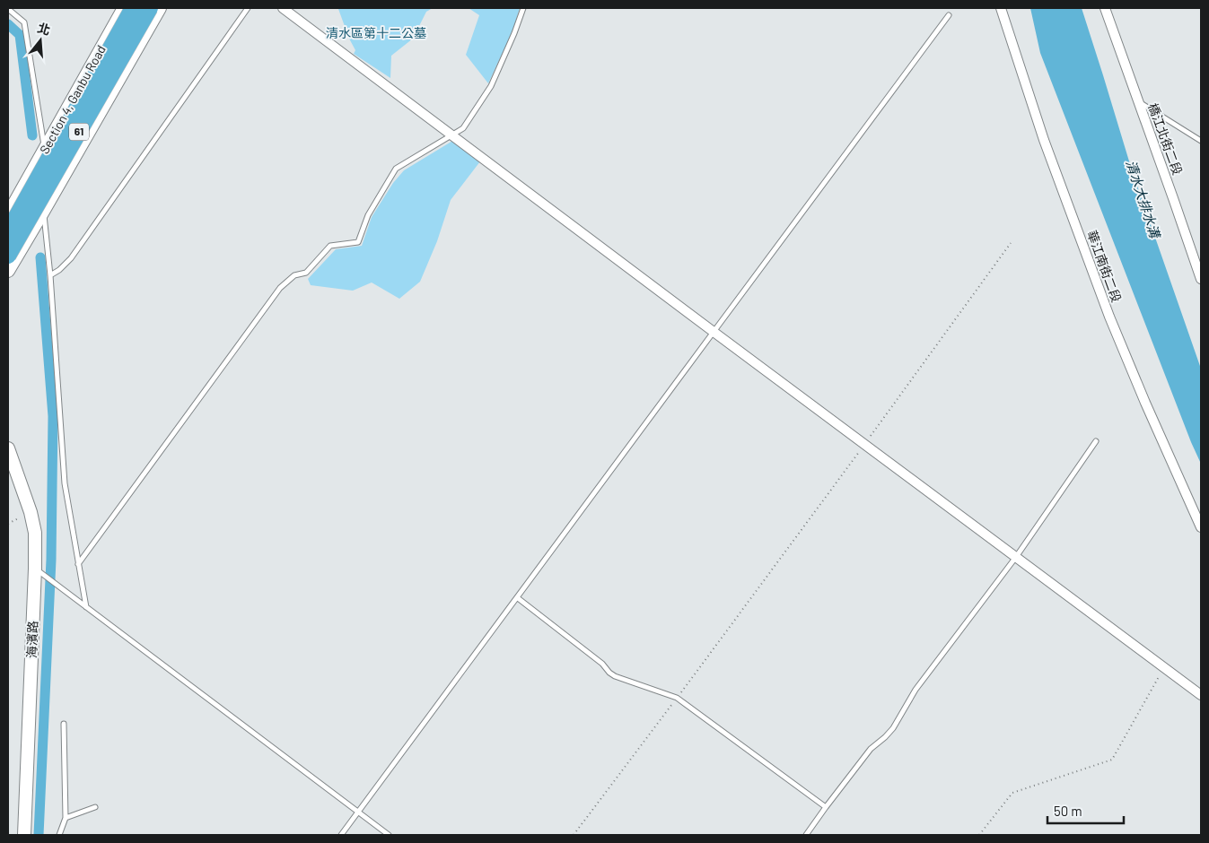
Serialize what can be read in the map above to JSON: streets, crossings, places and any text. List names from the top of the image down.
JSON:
{
  "streets": {
    "highway": ["61"],
    "street": [
      "Section 4, Ganbu Road",
      "橋江北街二段",
      "華江南街二段",
      "海濱路"
    ]
  },
  "water": ["清水大排水溝"],
  "parks": ["清水區第十二公墓"],
  "scale_bar": "50 m",
  "north": "top"
}
